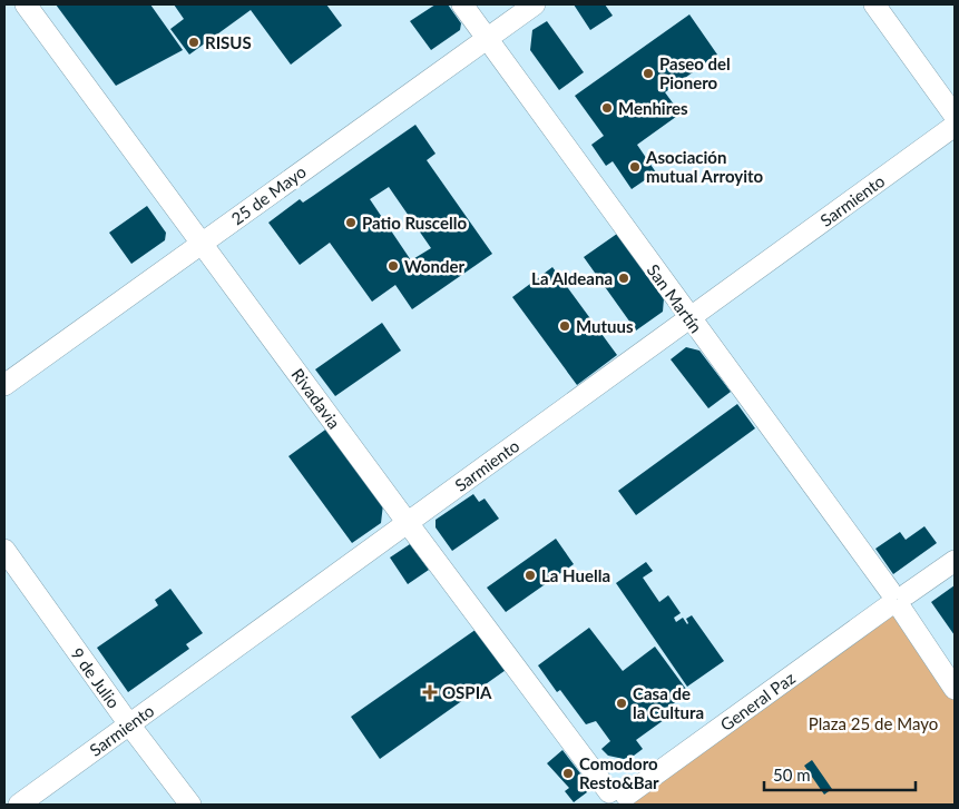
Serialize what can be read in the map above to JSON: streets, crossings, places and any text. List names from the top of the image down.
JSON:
{
  "streets": {
    "street": [
      "25 de Mayo",
      "Sarmiento",
      "San Martín",
      "Rivadavia",
      "9 de Julio",
      "General Paz"
    ]
  },
  "crossings": [
    ["25 de Mayo", "San Martín"],
    ["25 de Mayo", "Rivadavia"],
    ["Sarmiento", "San Martín"],
    ["Sarmiento", "Rivadavia"],
    ["Sarmiento", "9 de Julio"],
    ["San Martín", "General Paz"],
    ["Rivadavia", "General Paz"]
  ],
  "parks": ["Plaza 25 de Mayo"],
  "places": {
    "other": [
      "RISUS",
      "Paseo del Pionero",
      "Menhires",
      "Asociación mutual Arroyito",
      "Patio Ruscello",
      "Wonder",
      "La Aldeana",
      "Mutuus",
      "La Huella",
      "Casa de la Cultura",
      "Comodoro Resto&Bar"
    ],
    "health": ["OSPIA"]
  },
  "scale_bar": "50 m"
}
